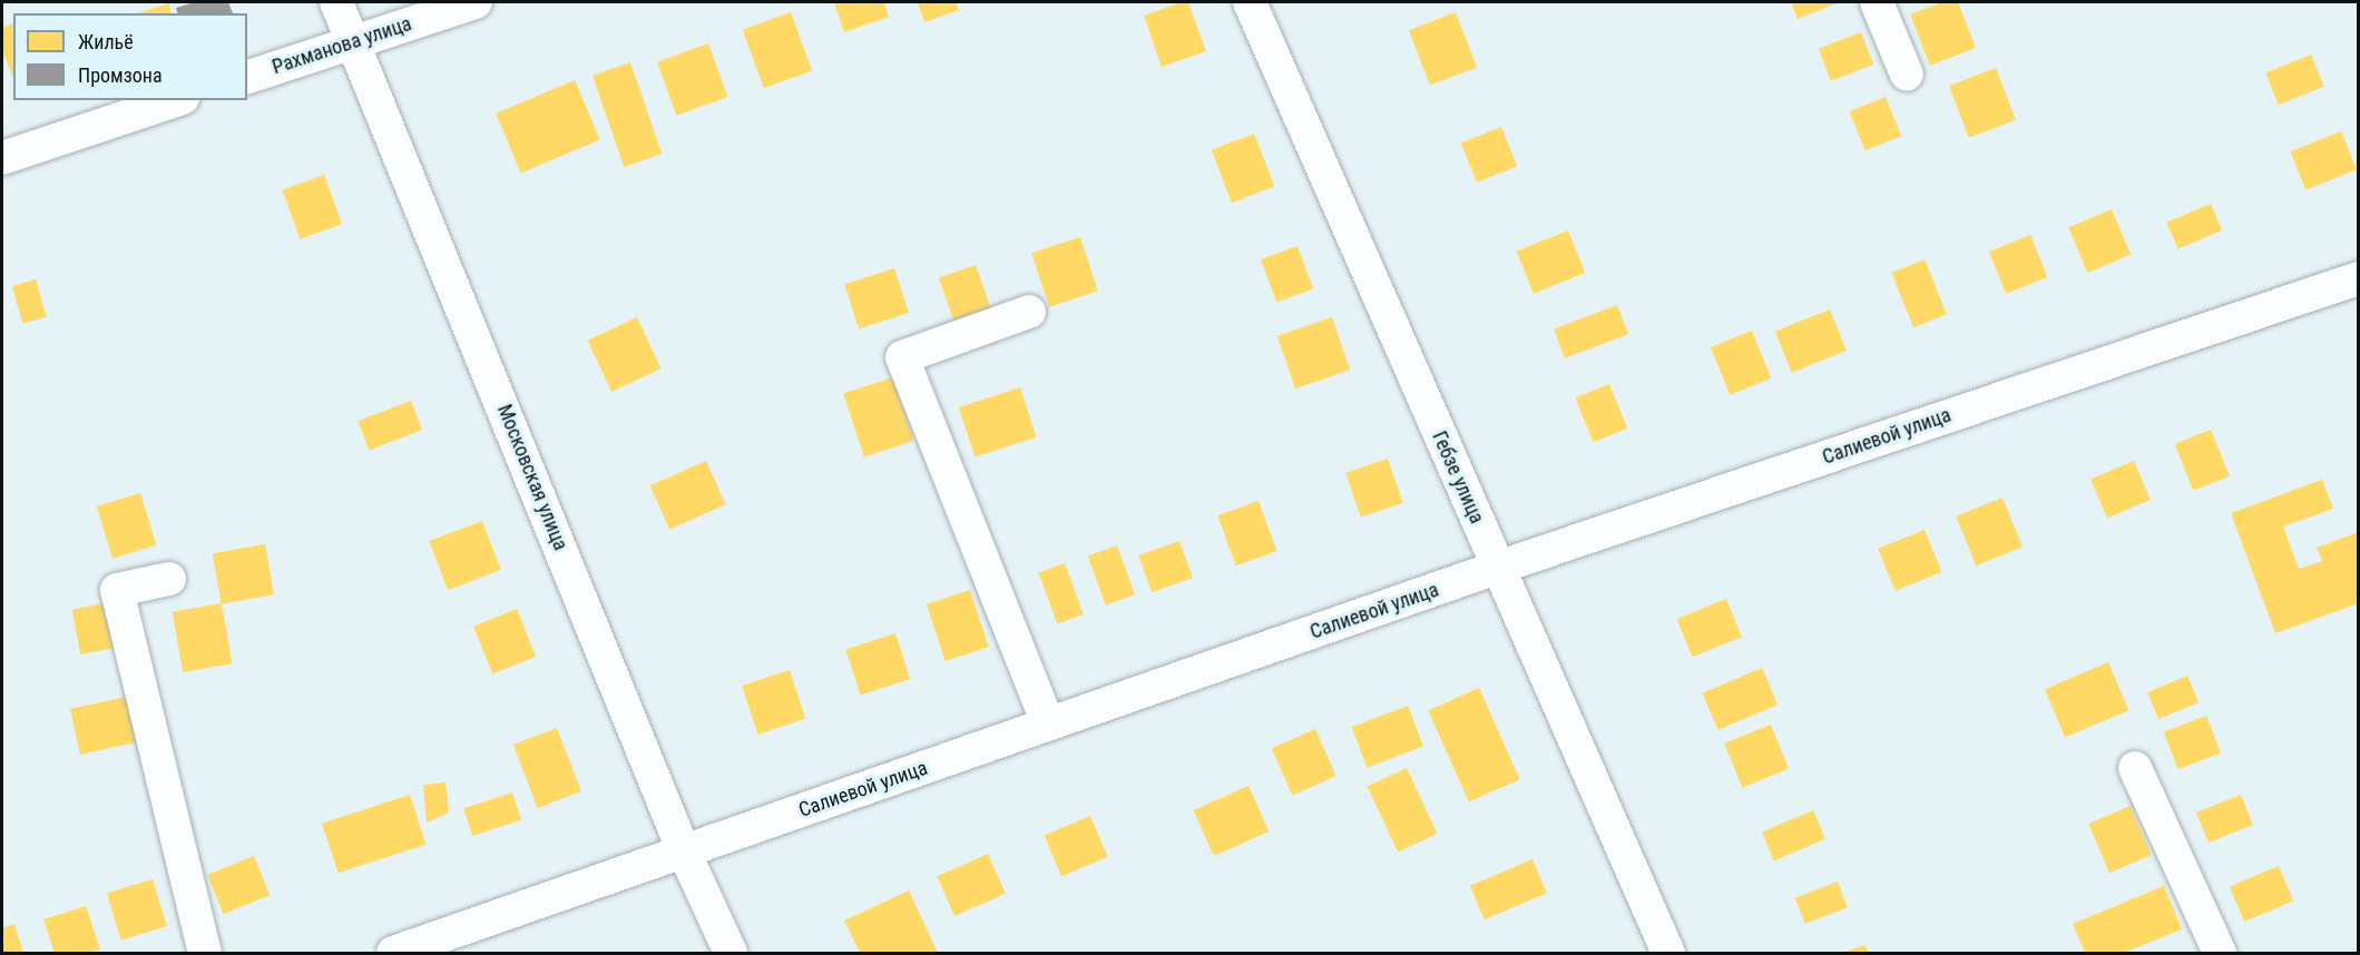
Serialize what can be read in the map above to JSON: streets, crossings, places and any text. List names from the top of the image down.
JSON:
{
  "streets": {
    "street": [
      "Рахманова улица",
      "Салиевой улица",
      "Московская улица",
      "Гебзе улица"
    ]
  },
  "crossings": [
    ["Рахманова улица", "Московская улица"],
    ["Салиевой улица", "Московская улица"],
    ["Салиевой улица", "Гебзе улица"]
  ],
  "legend": ["Жильё", "Промзона"]
}
